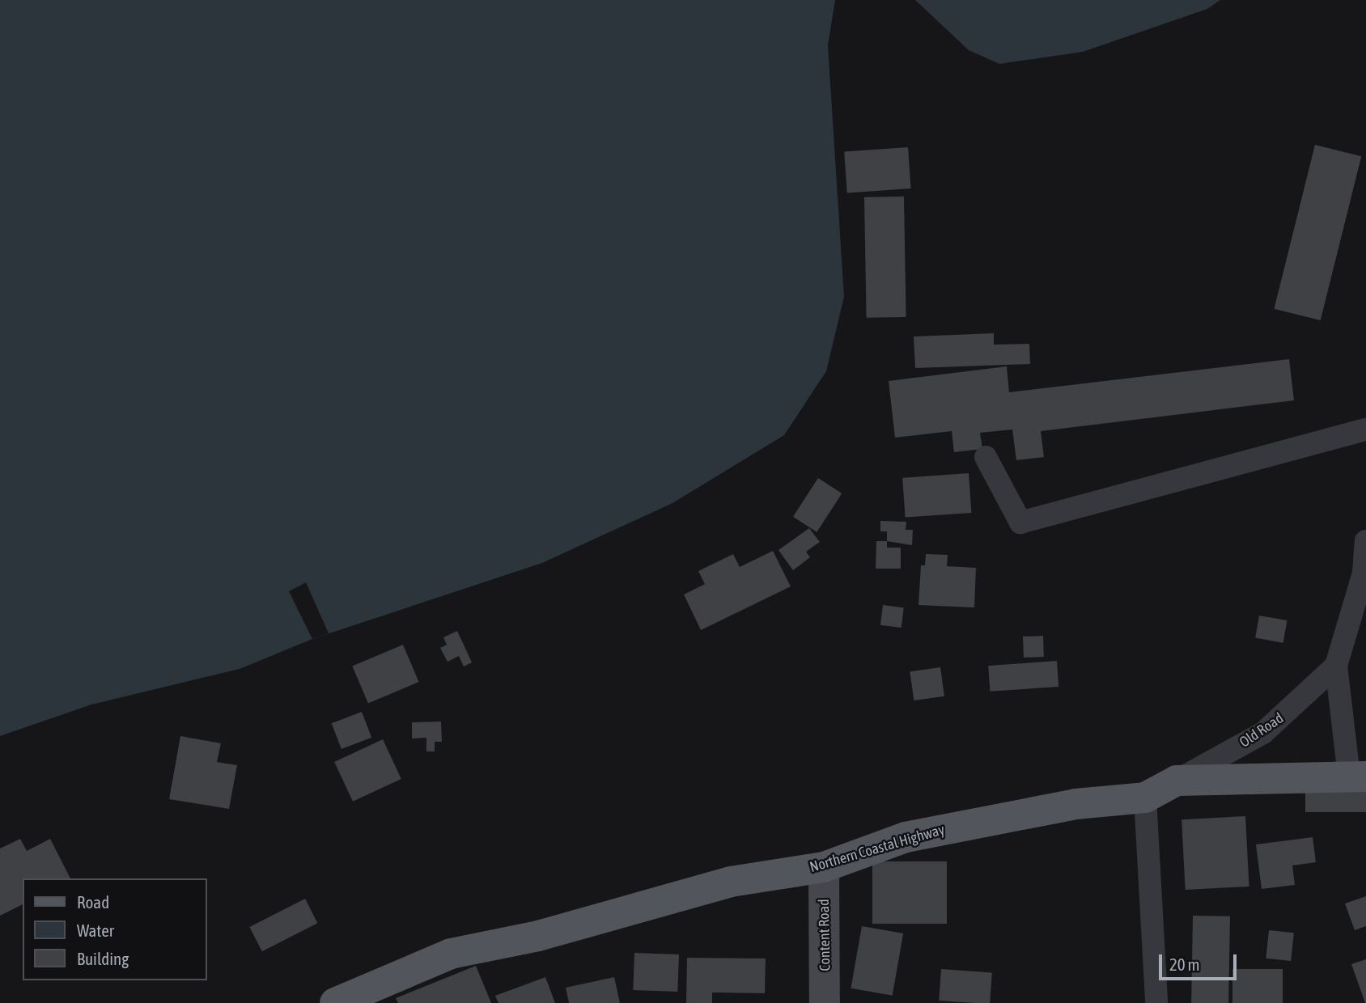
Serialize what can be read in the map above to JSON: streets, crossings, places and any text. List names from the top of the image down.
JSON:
{
  "streets": {
    "main road": ["Northern Coastal Highway"],
    "street": ["Old Road", "Content Road"]
  },
  "crossings": [
    ["Old Road", "Northern Coastal Highway"],
    ["Northern Coastal Highway", "Content Road"]
  ],
  "legend": ["Road", "Water", "Building"],
  "scale_bar": "20 m"
}
